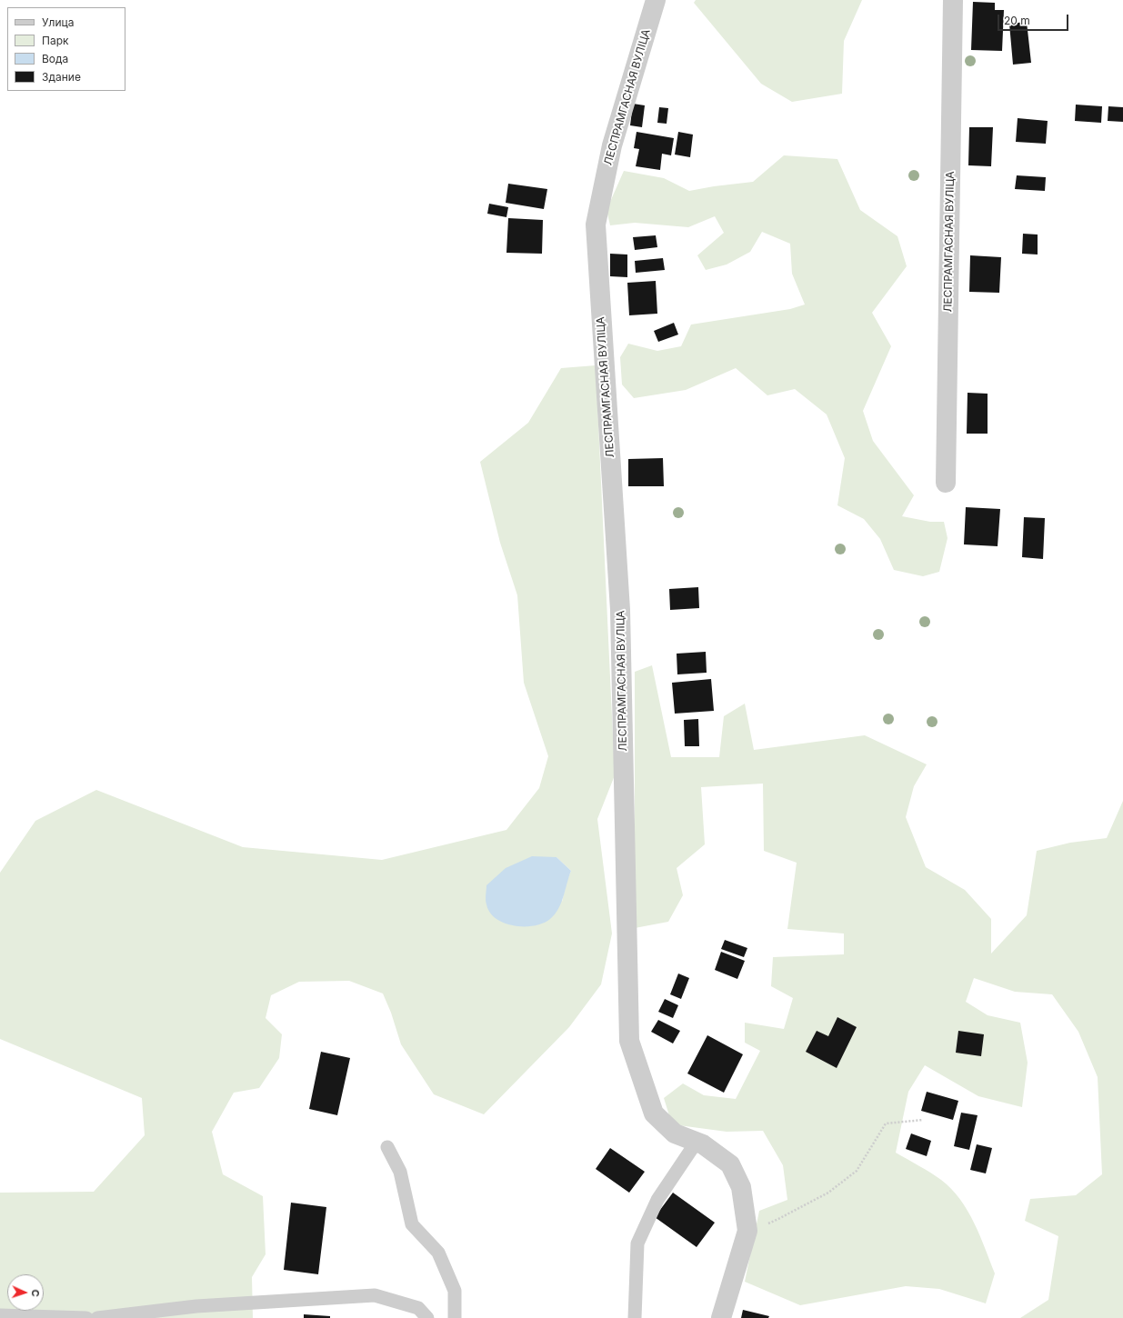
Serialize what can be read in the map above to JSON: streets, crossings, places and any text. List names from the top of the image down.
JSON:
{
  "streets": {
    "street": ["ЛЕСПРАМГАСНАЯ ВУЛІЦА"]
  },
  "legend": [
    "Улица",
    "Парк",
    "Вода",
    "Здание"
  ],
  "scale_bar": "20 m",
  "north": "right"
}
